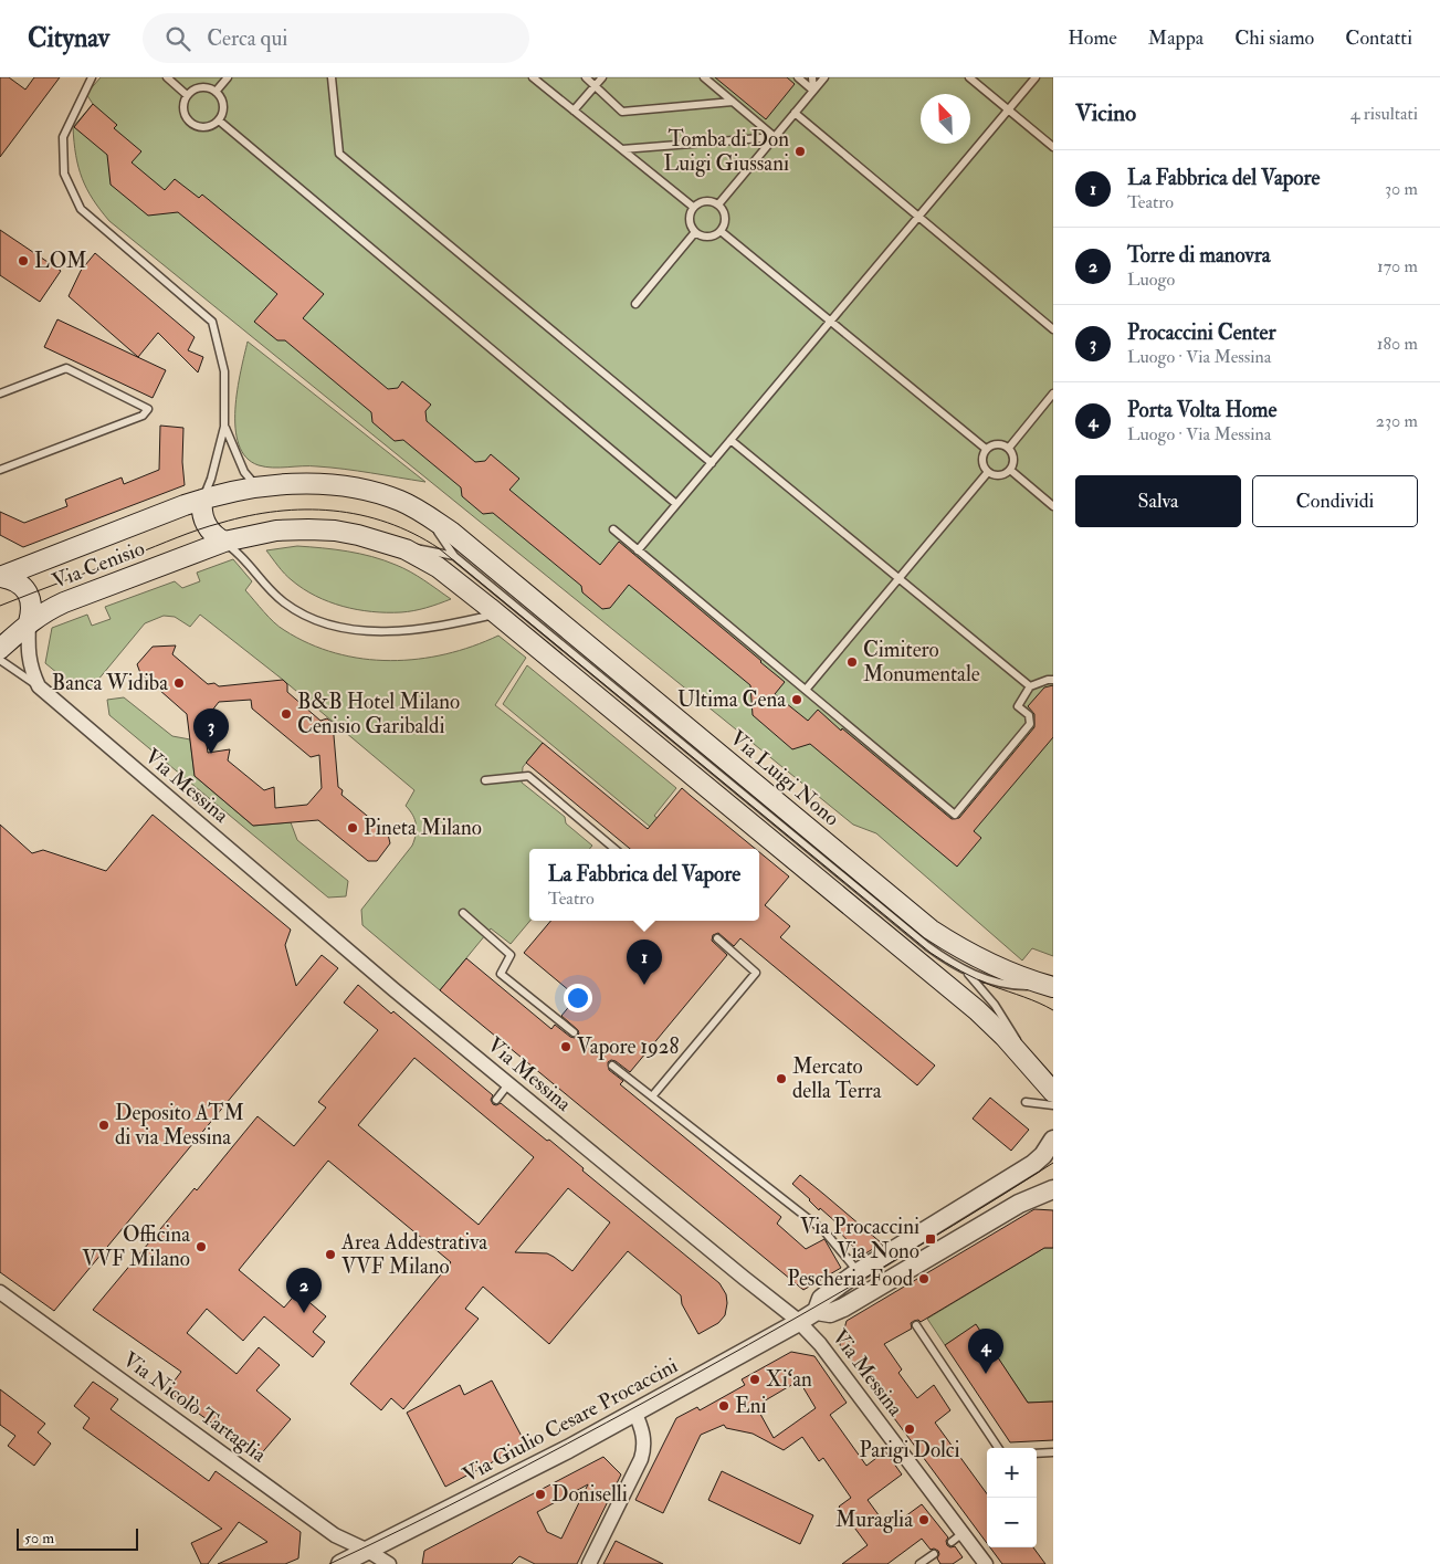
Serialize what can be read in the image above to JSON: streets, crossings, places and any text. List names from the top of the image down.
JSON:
{
  "streets": {
    "main road": ["Via Cenisio", "Via Luigi Nono"],
    "street": ["Via Messina", "Via Nicolò Tartaglia", "Via Giulio Cesare Procaccini"]
  },
  "crossings": [
    ["Via Cenisio", "Via Luigi Nono"],
    ["Via Messina", "Via Giulio Cesare Procaccini"],
    ["Via Nicolò Tartaglia", "Via Giulio Cesare Procaccini"]
  ],
  "places": {
    "other": [
      "Tomba di Don Luigi Giussani",
      "LOM",
      "Cimitero Monumentale",
      "Banca Widiba",
      "Ultima Cena",
      "B&B Hotel Milano Cenisio Garibaldi",
      "Pineta Milano",
      "Vapore 1928",
      "Mercato della Terra",
      "Deposito ATM di via Messina",
      "Officina VVF Milano",
      "Area Addestrativa VVF Milano",
      "Pescheria Food",
      "Xi‘an",
      "Eni",
      "Parigi Dolci",
      "Doniselli",
      "Muraglia"
    ],
    "transit": ["Via Procaccini Via Nono"]
  },
  "scale_bar": "50 m",
  "north": "top left",
  "page": {
    "header": "Citynav",
    "search": "Cerca qui",
    "nav": [
      "Home",
      "Mappa",
      "Chi siamo",
      "Contatti"
    ],
    "heading": ["Vicino", "4 risultati"],
    "list": [
      {
        "mark": "1",
        "name": "La Fabbrica del Vapore",
        "note": "Teatro",
        "value": "30 m"
      },
      {
        "mark": "2",
        "name": "Torre di manovra",
        "note": "Luogo",
        "value": "170 m"
      },
      {
        "mark": "3",
        "name": "Procaccini Center",
        "note": "Luogo · Via Messina",
        "value": "180 m"
      },
      {
        "mark": "4",
        "name": "Porta Volta Home",
        "note": "Luogo · Via Messina",
        "value": "230 m"
      }
    ],
    "buttons": ["Salva", "Condividi"],
    "pins": [
      "3",
      "1",
      "2",
      "4"
    ],
    "popup": ["La Fabbrica del Vapore", "Teatro"],
    "map_buttons": ["+", "−"],
    "scale": "50 m"
  }
}
